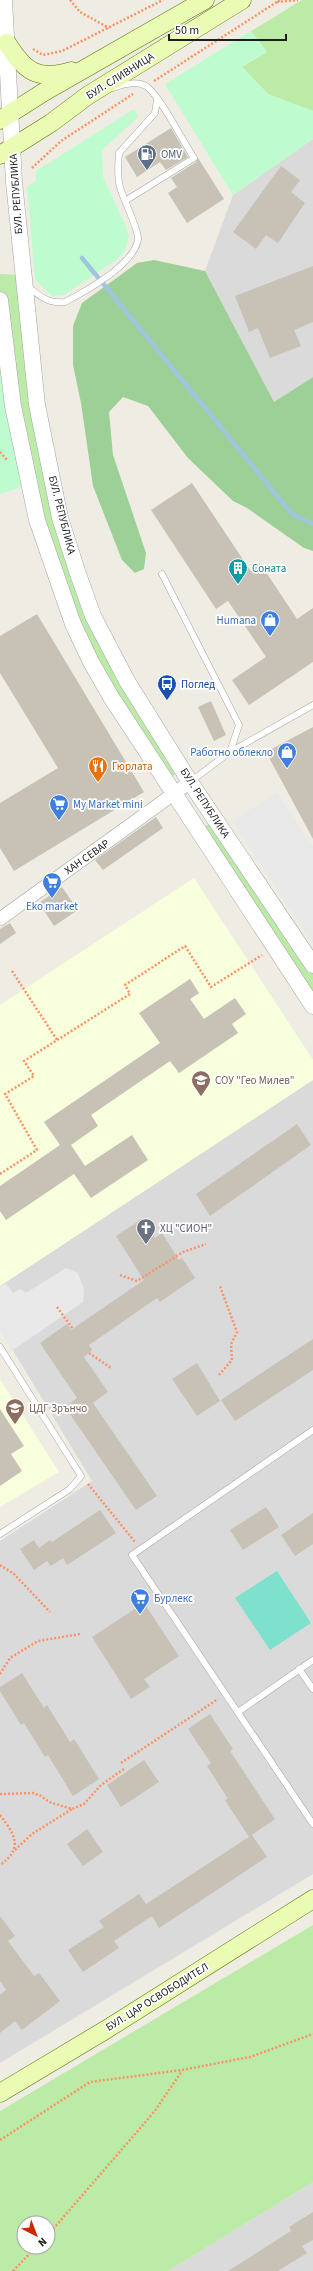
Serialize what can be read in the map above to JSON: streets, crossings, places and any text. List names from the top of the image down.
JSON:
{
  "streets": {
    "main road": ["БУЛ. СЛИВНИЦА", "БУЛ. ЦАР ОСВОБОДИТЕЛ"],
    "street": ["БУЛ. РЕПУБЛИКА", "ХАН СЕВАР"]
  },
  "crossings": [
    ["БУЛ. СЛИВНИЦА", "БУЛ. РЕПУБЛИКА"],
    ["БУЛ. РЕПУБЛИКА", "ХАН СЕВАР"]
  ],
  "places": {
    "fuel station": ["OMV"],
    "building": ["Соната"],
    "shop": ["Humana", "Работно облекло"],
    "bus stop": ["Поглед"],
    "restaurant": ["Гюрлата"],
    "supermarket": ["My Market mini", "Eko market", "Бурлекс"],
    "school or university": ["СОУ \"Гео Милев\"", "ЦДГ Зрънчо"],
    "church": ["ХЦ \"СИОН\""]
  },
  "scale_bar": "50 m",
  "north": "bottom right"
}
